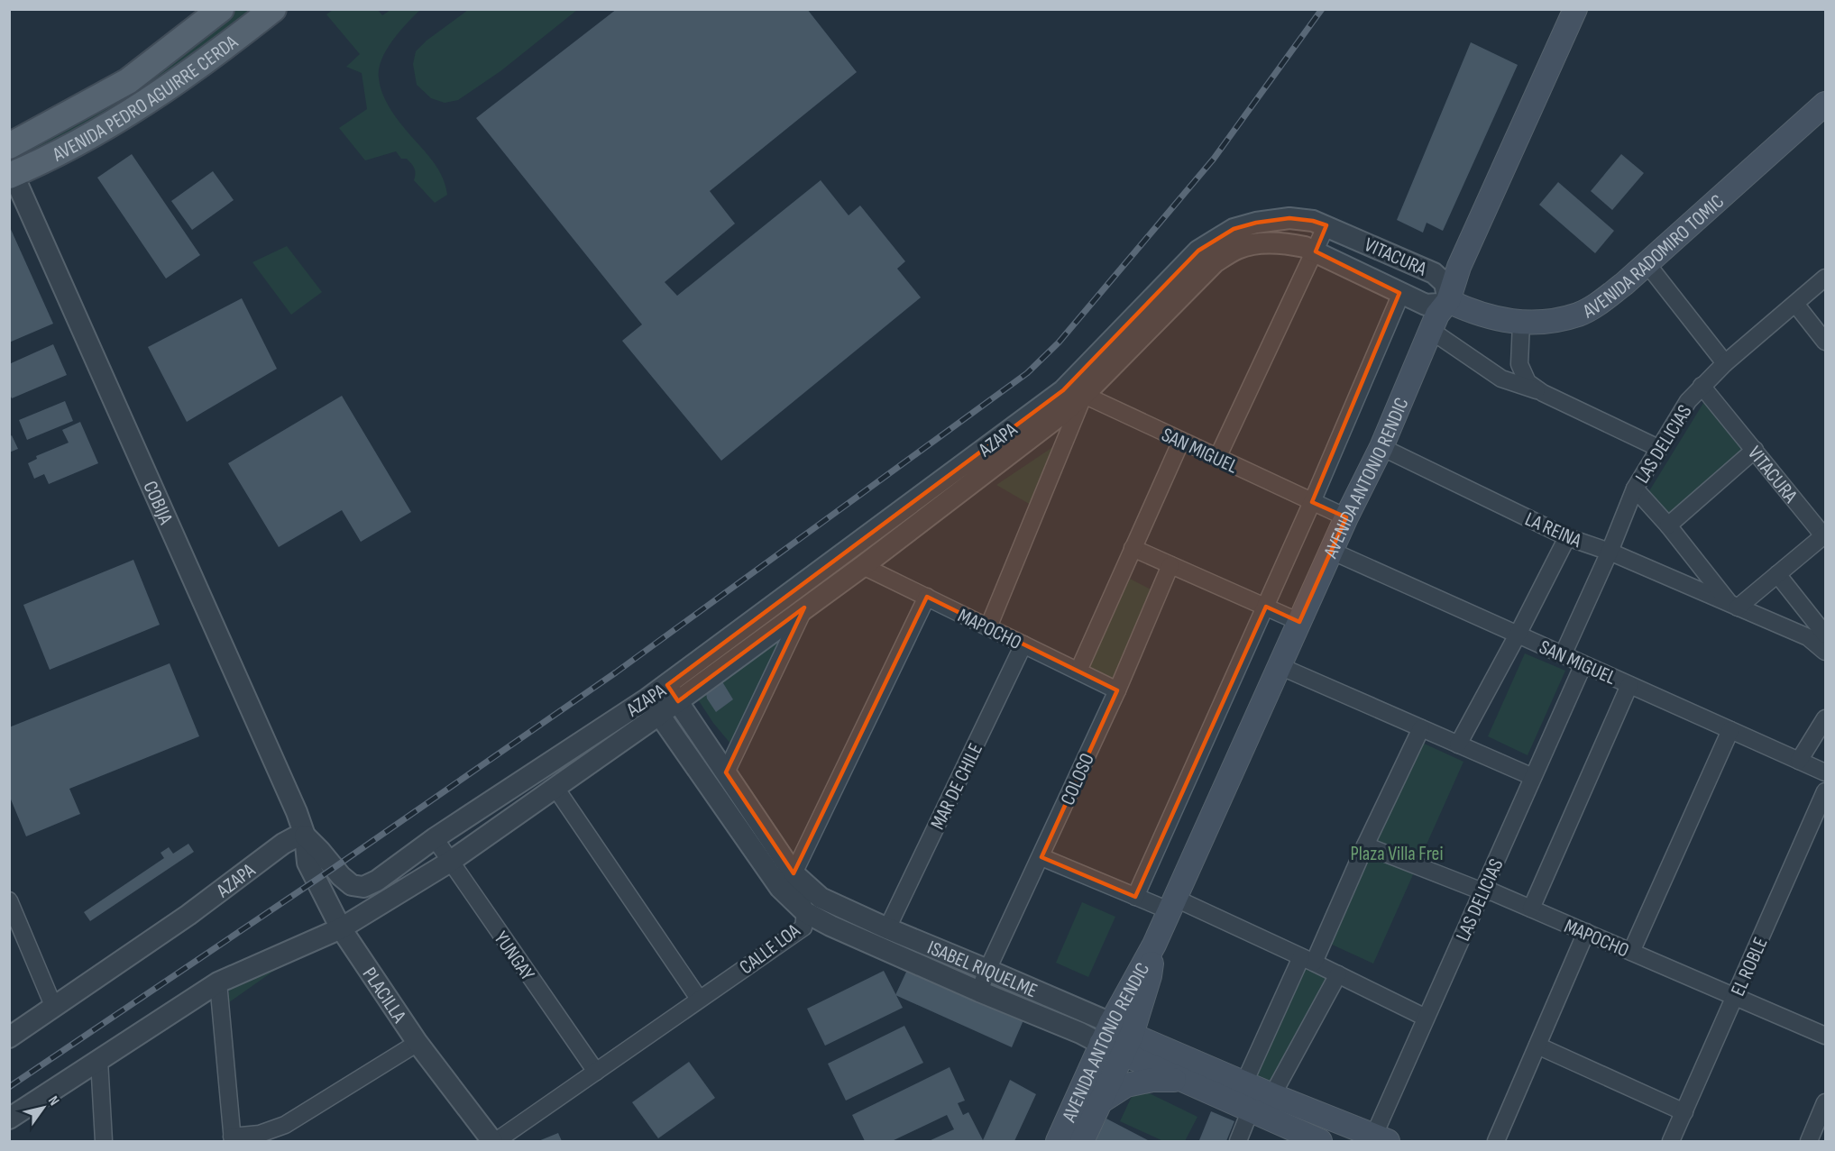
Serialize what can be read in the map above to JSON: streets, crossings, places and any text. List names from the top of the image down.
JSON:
{
  "streets": {
    "main road": [
      "AVENIDA PEDRO AGUIRRE CERDA",
      "AVENIDA RADOMIRO TOMIC",
      "AVENIDA ANTONIO RENDIC",
      "ISABEL RIQUELME"
    ],
    "street": [
      "VITACURA",
      "AZAPA",
      "LAS DELICIAS",
      "SAN MIGUEL",
      "COBIJA",
      "LA REINA",
      "MAPOCHO",
      "COLOSO",
      "MAR DE CHILE",
      "CALLE LOA",
      "YUNGAY",
      "EL ROBLE",
      "PLACILLA"
    ]
  },
  "crossings": [
    ["AVENIDA PEDRO AGUIRRE CERDA", "COBIJA"],
    ["AVENIDA RADOMIRO TOMIC", "VITACURA"],
    ["AVENIDA RADOMIRO TOMIC", "AVENIDA ANTONIO RENDIC"],
    ["VITACURA", "AZAPA"],
    ["VITACURA", "LAS DELICIAS"],
    ["VITACURA", "AVENIDA ANTONIO RENDIC"],
    ["AZAPA", "SAN MIGUEL"],
    ["AZAPA", "COBIJA"],
    ["AZAPA", "MAPOCHO"],
    ["AZAPA", "YUNGAY"],
    ["AZAPA", "ISABEL RIQUELME"],
    ["AZAPA", "PLACILLA"],
    ["LAS DELICIAS", "SAN MIGUEL"],
    ["LAS DELICIAS", "LA REINA"],
    ["LAS DELICIAS", "MAPOCHO"],
    ["LAS DELICIAS", "ISABEL RIQUELME"],
    ["SAN MIGUEL", "AVENIDA ANTONIO RENDIC"],
    ["AVENIDA ANTONIO RENDIC", "LA REINA"],
    ["AVENIDA ANTONIO RENDIC", "ISABEL RIQUELME"],
    ["COBIJA", "PLACILLA"],
    ["MAPOCHO", "COLOSO"],
    ["MAPOCHO", "MAR DE CHILE"],
    ["MAPOCHO", "EL ROBLE"],
    ["COLOSO", "ISABEL RIQUELME"],
    ["MAR DE CHILE", "ISABEL RIQUELME"],
    ["CALLE LOA", "YUNGAY"],
    ["CALLE LOA", "ISABEL RIQUELME"],
    ["CALLE LOA", "PLACILLA"]
  ],
  "parks": ["Plaza Villa Frei"],
  "north": "top right"
}
